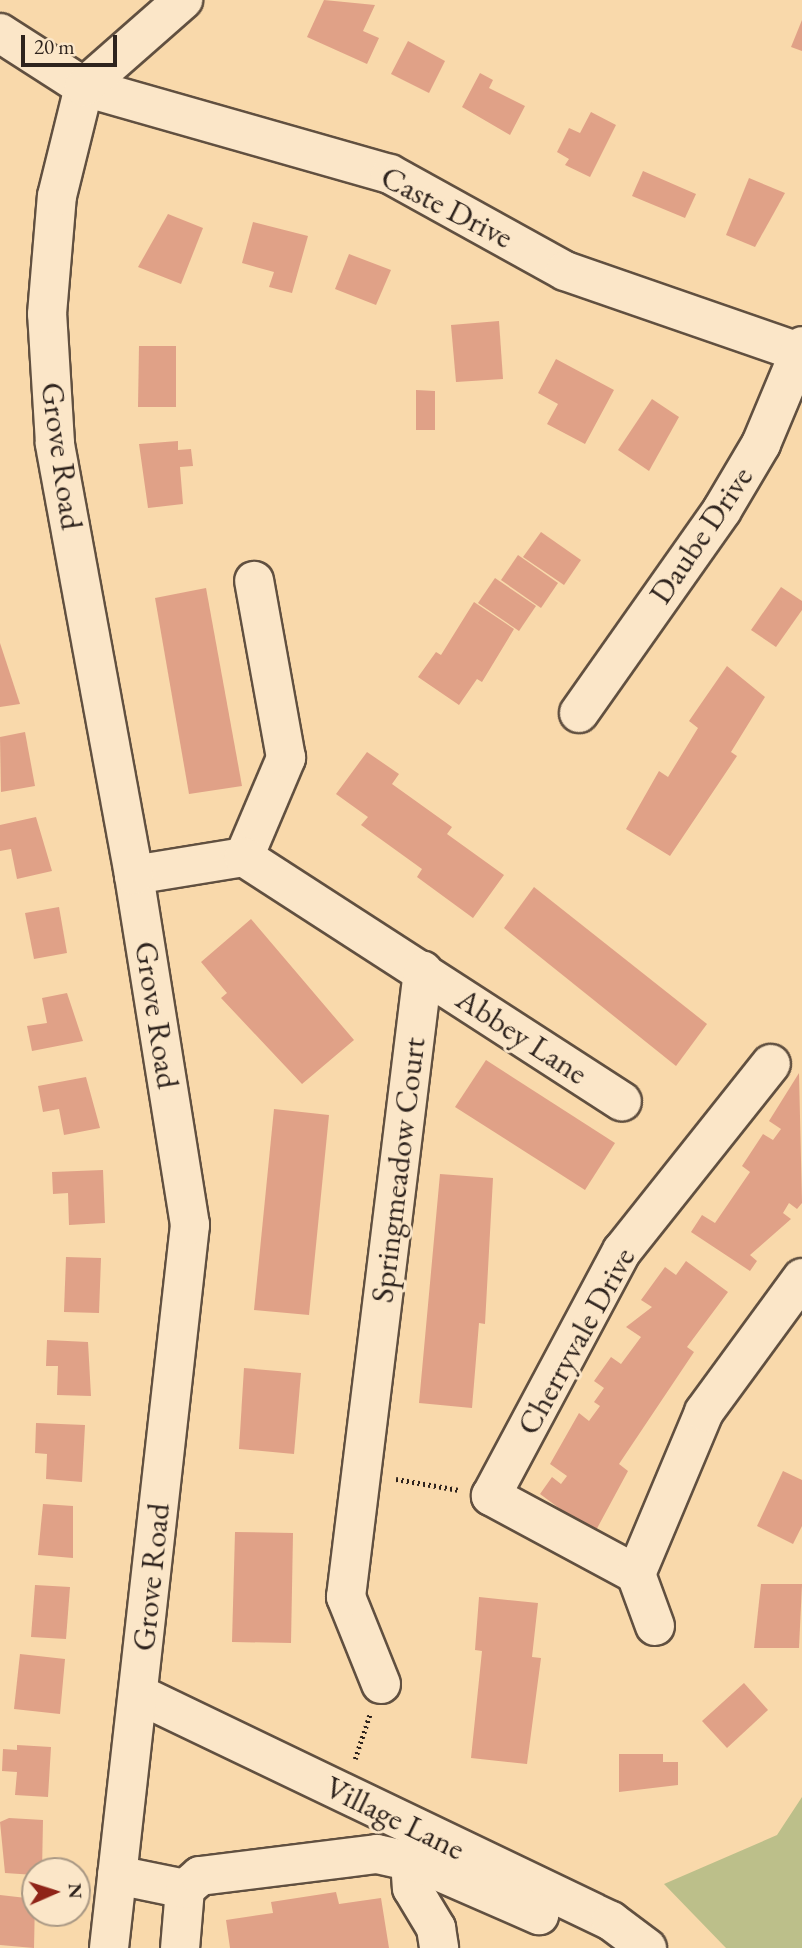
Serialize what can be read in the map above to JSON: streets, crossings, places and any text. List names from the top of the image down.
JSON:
{
  "streets": {
    "street": [
      "Caste Drive",
      "Grove Road",
      "Daube Drive",
      "Abbey Lane",
      "Springmeadow Court",
      "Cherryvale Drive",
      "Village Lane"
    ]
  },
  "crossings": [
    ["Caste Drive", "Grove Road"],
    ["Caste Drive", "Daube Drive"],
    ["Grove Road", "Village Lane"],
    ["Abbey Lane", "Springmeadow Court"]
  ],
  "scale_bar": "20 m",
  "north": "right"
}
